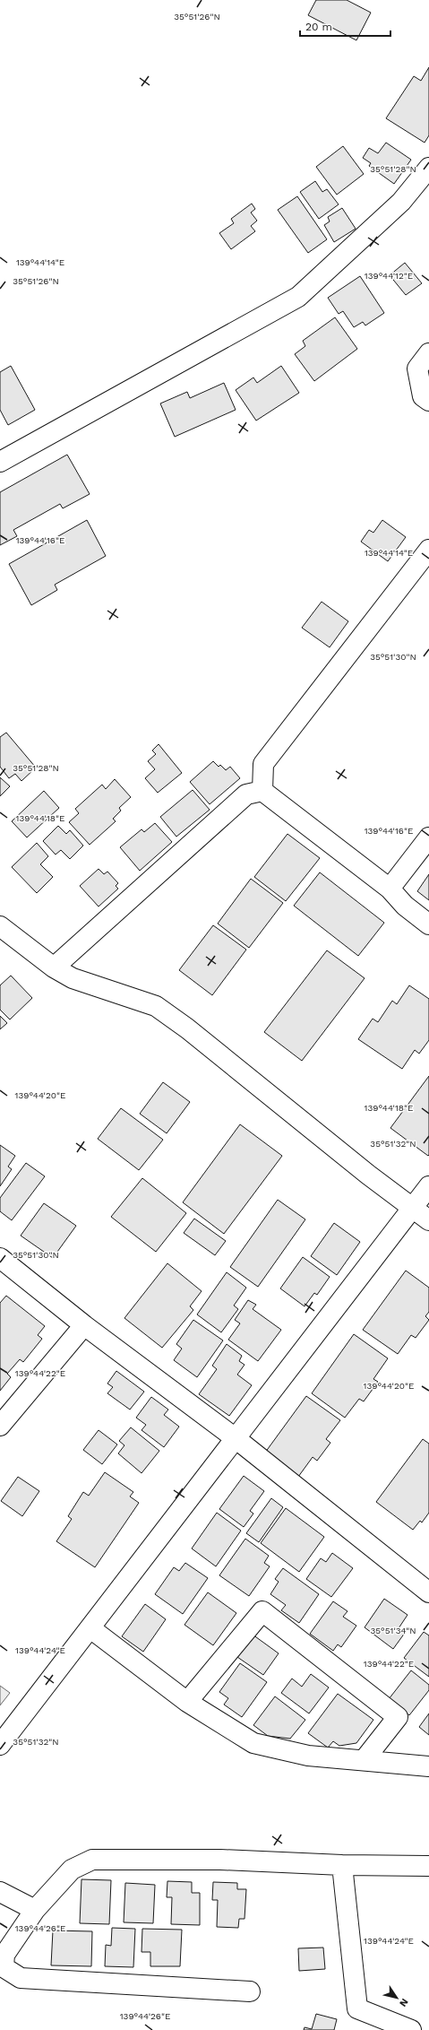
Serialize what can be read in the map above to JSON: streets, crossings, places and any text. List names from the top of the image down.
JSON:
{
  "scale_bar": "20 m",
  "north": "bottom right",
  "coordinates": [
    "35°51'26\"N",
    "35°51'28\"N",
    "139°44'14\"E",
    "139°44'12\"E",
    "139°44'16\"E",
    "35°51'30\"N",
    "139°44'18\"E",
    "139°44'20\"E",
    "35°51'32\"N",
    "139°44'22\"E",
    "35°51'34\"N",
    "139°44'24\"E",
    "139°44'26\"E"
  ]
}
